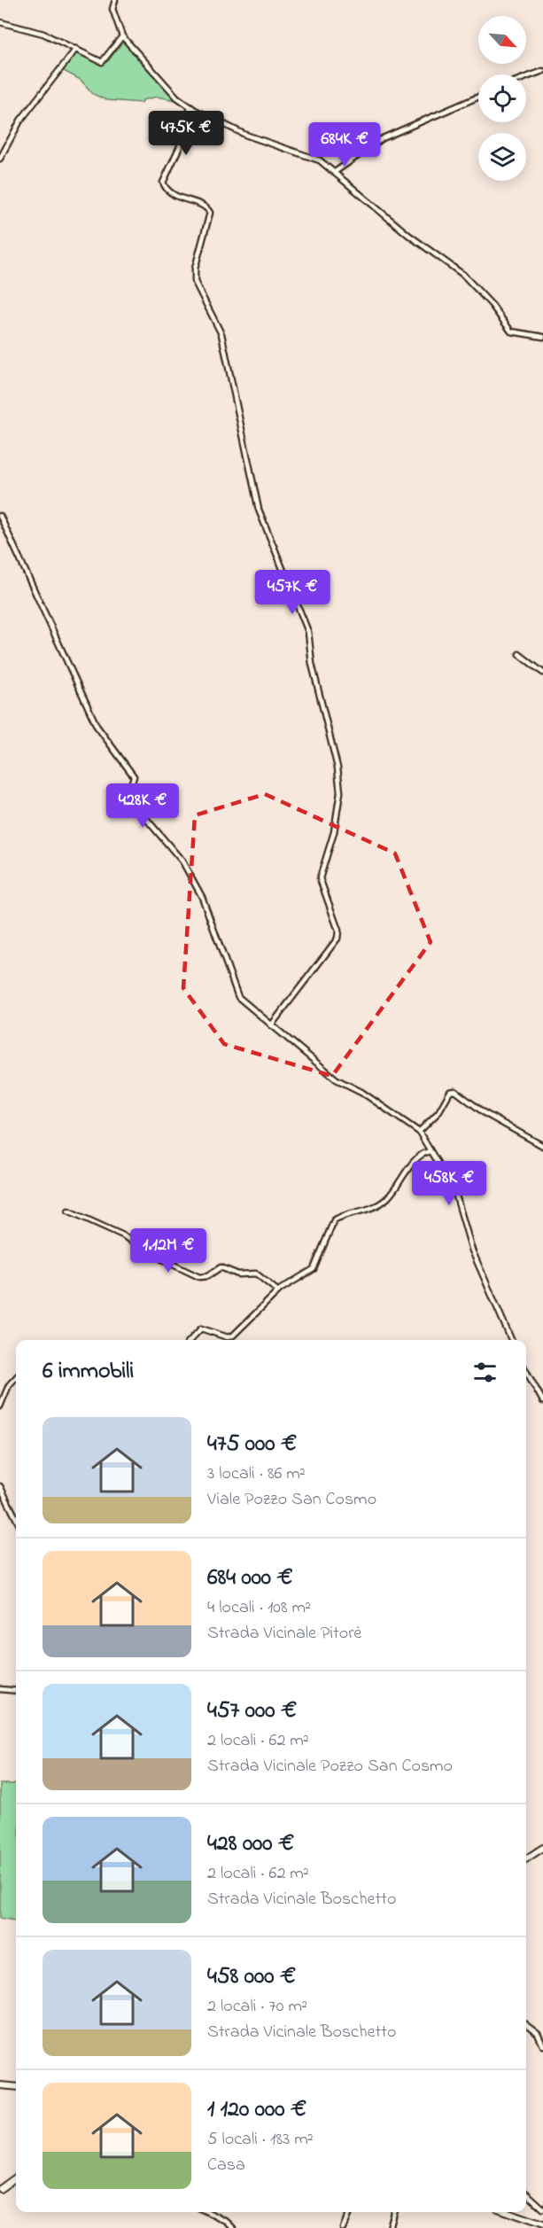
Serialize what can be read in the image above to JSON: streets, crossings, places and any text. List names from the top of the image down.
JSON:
{
  "north": "bottom right",
  "page": {
    "price": [
      "475K €",
      "684K €",
      "457K €",
      "428K €",
      "458K €",
      "1.12M €"
    ],
    "heading": "6 immobili",
    "list": [
      {
        "name": "475 000 €",
        "note": "3 locali · 86 m² · Viale Pozzo San Cosmo"
      },
      {
        "name": "684 000 €",
        "note": "4 locali · 108 m² · Strada Vicinale Pitorè"
      },
      {
        "name": "457 000 €",
        "note": "2 locali · 62 m² · Strada Vicinale Pozzo San Cosmo"
      },
      {
        "name": "428 000 €",
        "note": "2 locali · 62 m² · Strada Vicinale Boschetto"
      },
      {
        "name": "458 000 €",
        "note": "2 locali · 70 m² · Strada Vicinale Boschetto"
      },
      {
        "name": "1 120 000 €",
        "note": "5 locali · 183 m² · Casa"
      }
    ]
  }
}
